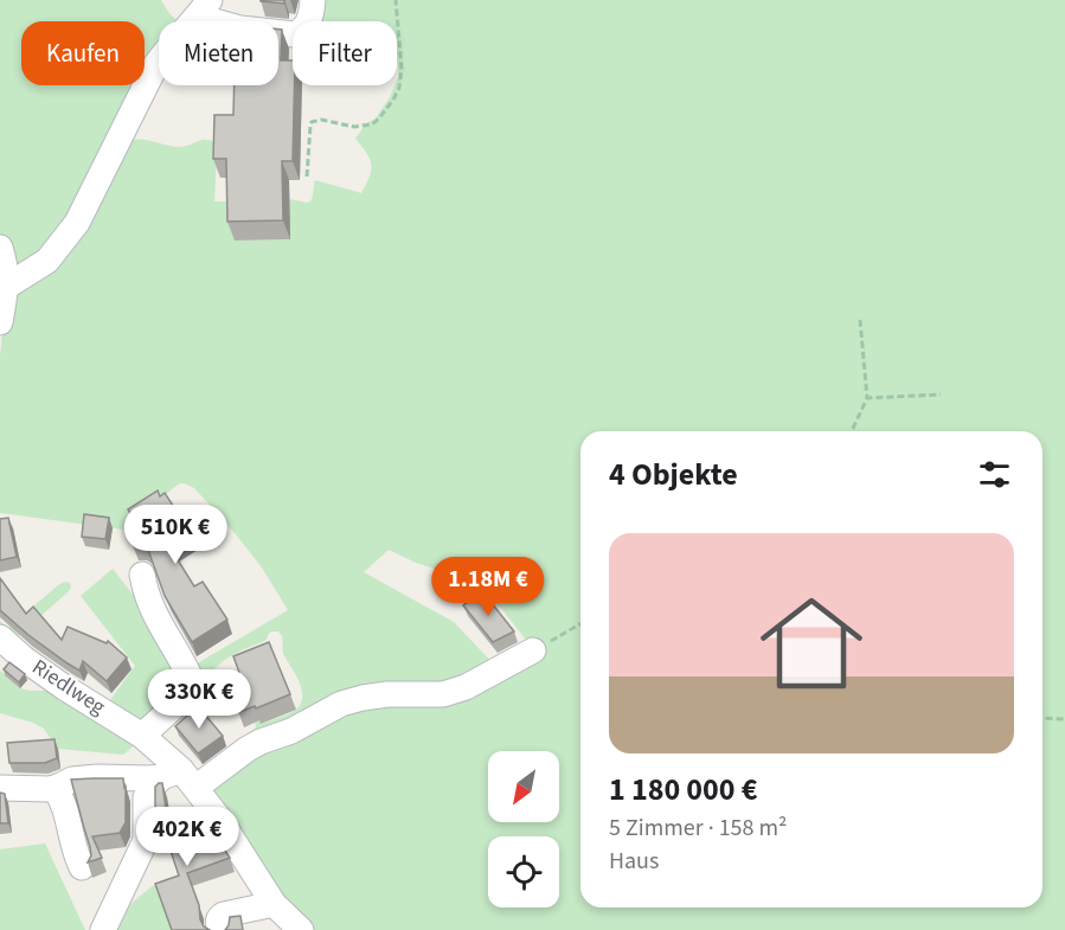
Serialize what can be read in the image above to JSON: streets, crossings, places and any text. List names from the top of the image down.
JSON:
{
  "streets": {
    "street": ["Riedlweg"]
  },
  "north": "bottom left",
  "page": {
    "chip": ["Kaufen", "Mieten", "Filter"],
    "heading": "4 Objekte",
    "price": [
      "510K €",
      "1.18M €",
      "330K €",
      "402K €"
    ],
    "list": [
      {
        "name": "1 180 000 €",
        "note": "5 Zimmer · 158 m² · Haus"
      }
    ]
  }
}
